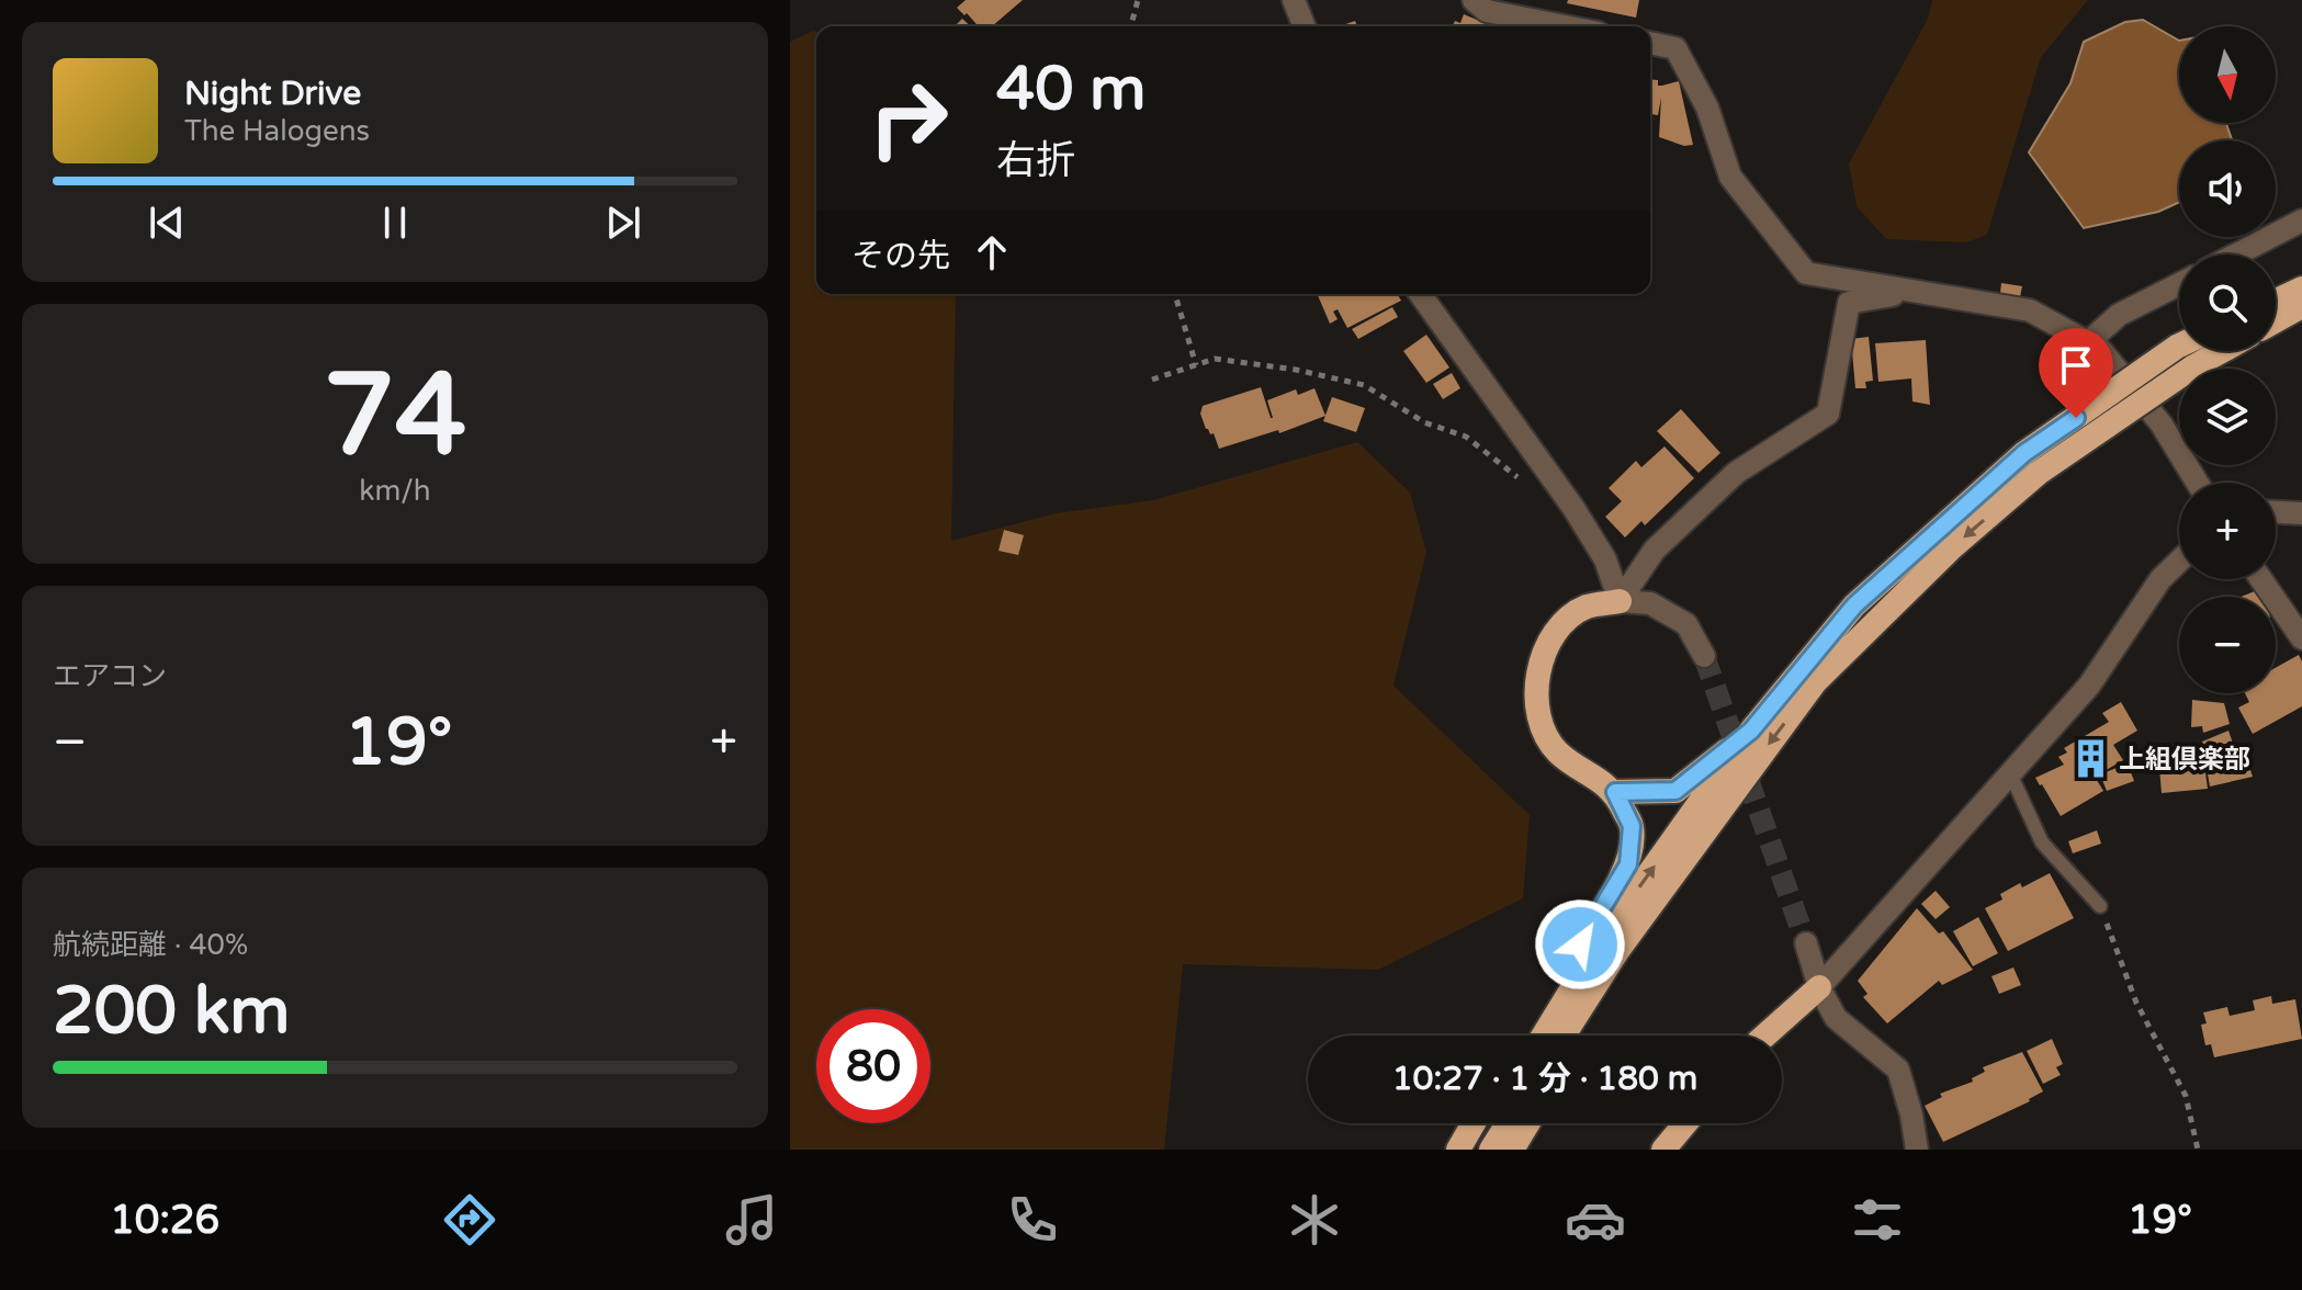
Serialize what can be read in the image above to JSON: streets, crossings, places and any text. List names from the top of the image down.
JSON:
{
  "places": {
    "building": ["上組倶楽部"]
  },
  "north": "bottom",
  "page": {
    "map_buttons": ["+", "−"],
    "turn": ["40 m", "右折"],
    "song": ["Night Drive", "The Halogens"],
    "then": "その先",
    "tile": [
      ["74", "km/h"],
      "エアコン",
      ["航続距離 · 40%", "200 km"]
    ],
    "heat": ["−", "19°", "+"],
    "limit": "80",
    "trip": "10:27 · 1 分 · 180 m",
    "tabs": ["10:26", "19°"]
  }
}
